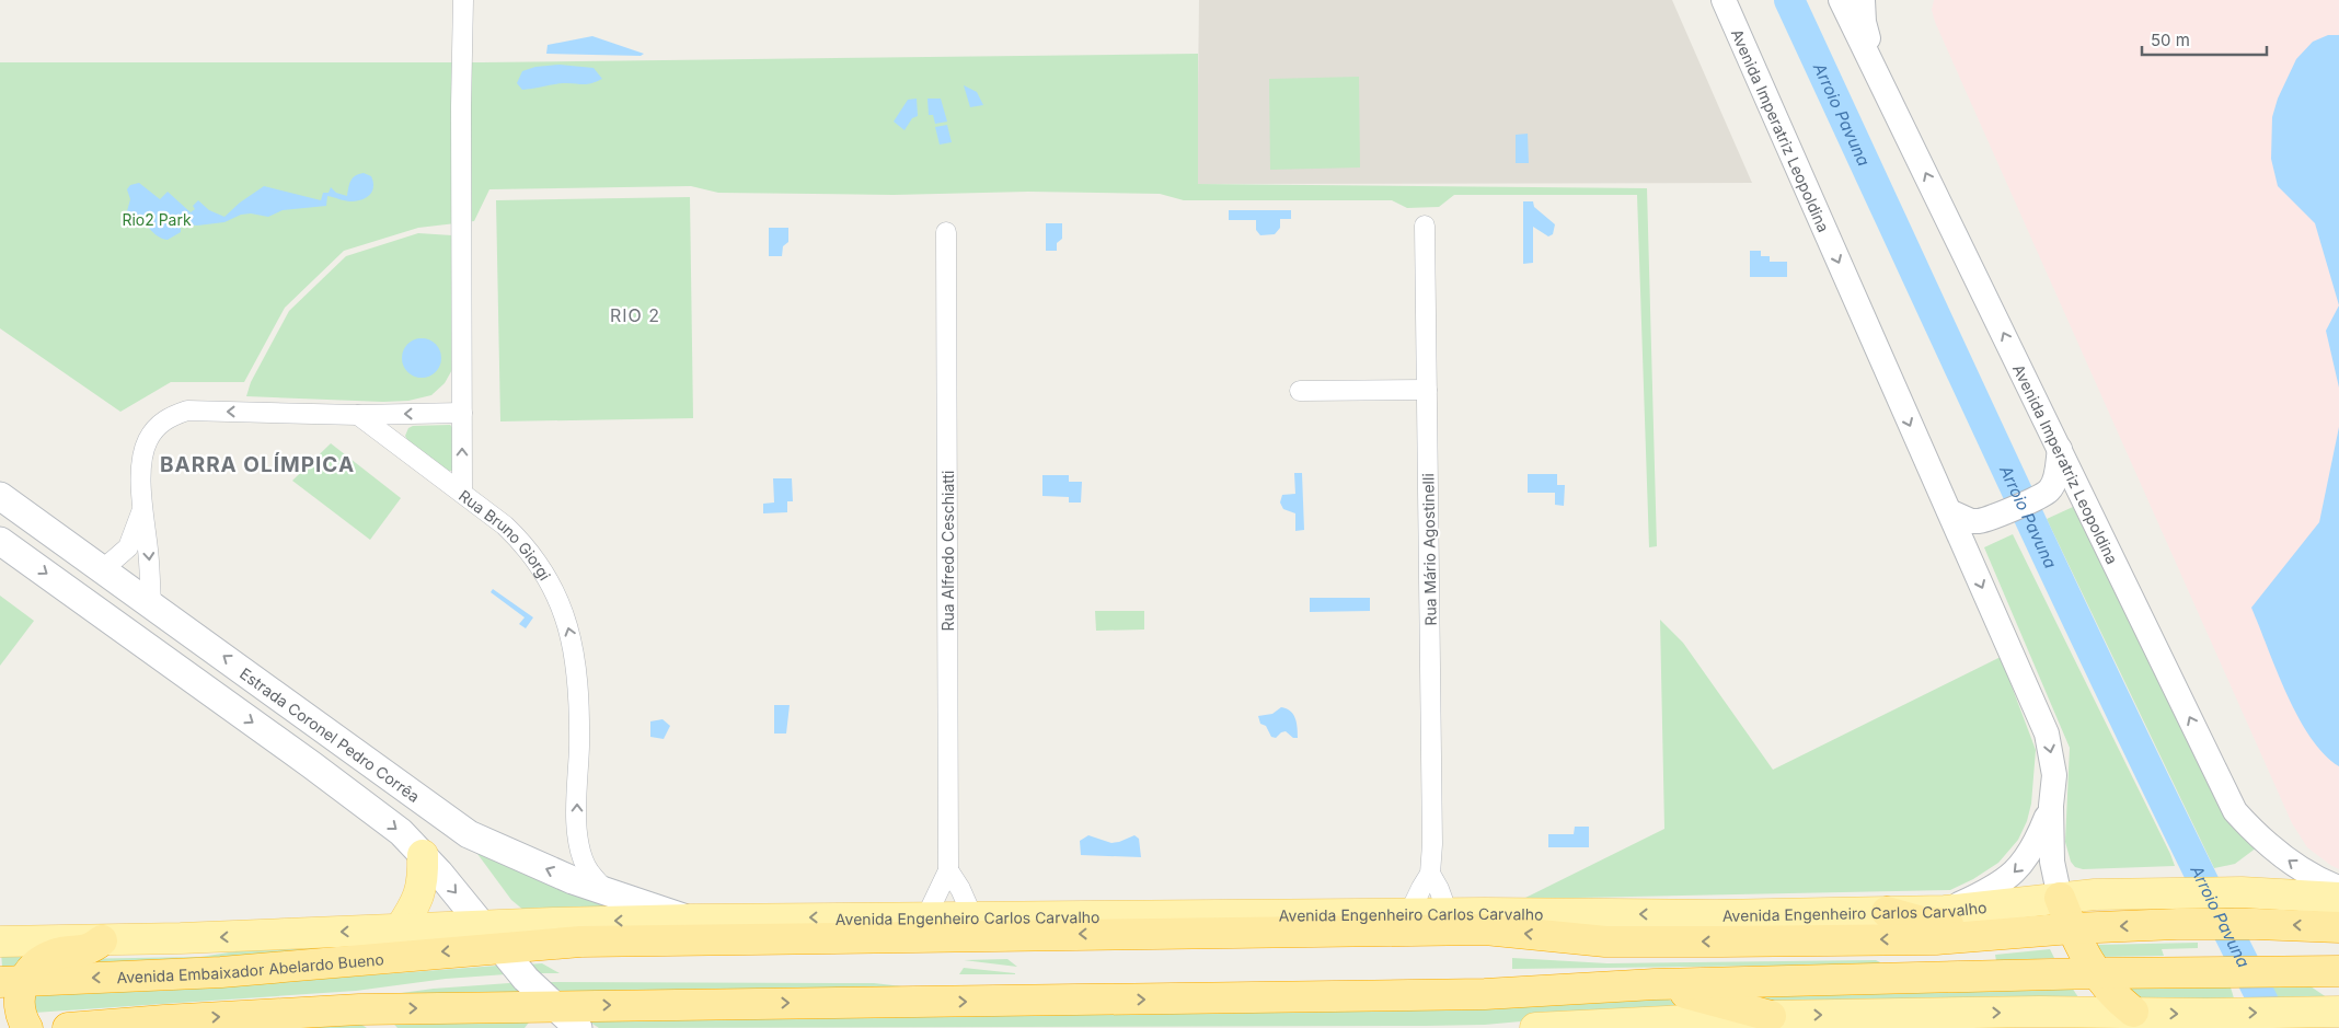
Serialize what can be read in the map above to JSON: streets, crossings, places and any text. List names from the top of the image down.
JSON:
{
  "streets": {
    "highway": ["Avenida Engenheiro Carlos Carvalho", "Avenida Embaixador Abelardo Bueno"],
    "main road": ["Estrada Coronel Pedro Corrêa"],
    "street": [
      "Avenida Imperatriz Leopoldina",
      "Rua Bruno Giorgi",
      "Rua Mário Agostinelli",
      "Rua Alfredo Ceschiatti"
    ]
  },
  "crossings": [
    ["Avenida Imperatriz Leopoldina", "Avenida Engenheiro Carlos Carvalho"],
    ["Rua Bruno Giorgi", "Estrada Coronel Pedro Corrêa"],
    ["Rua Mário Agostinelli", "Avenida Engenheiro Carlos Carvalho"],
    ["Rua Alfredo Ceschiatti", "Avenida Engenheiro Carlos Carvalho"],
    ["Estrada Coronel Pedro Corrêa", "Avenida Engenheiro Carlos Carvalho"],
    ["Avenida Engenheiro Carlos Carvalho", "Avenida Embaixador Abelardo Bueno"]
  ],
  "one_way": ["Rua Bruno Giorgi", "Avenida Embaixador Abelardo Bueno"],
  "districts": ["RIO 2", "BARRA OLÍMPICA"],
  "water": ["Arroio Pavuna"],
  "parks": ["Rio2 Park"],
  "scale_bar": "50 m"
}
